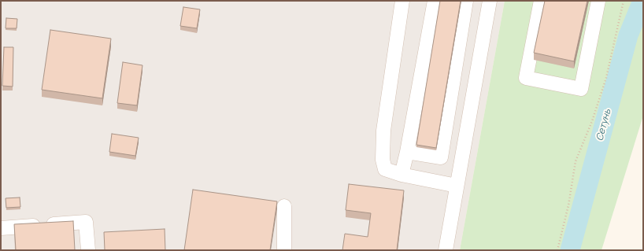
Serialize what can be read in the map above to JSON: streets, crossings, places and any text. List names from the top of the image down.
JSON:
{
  "water": ["Сетунь"]
}
